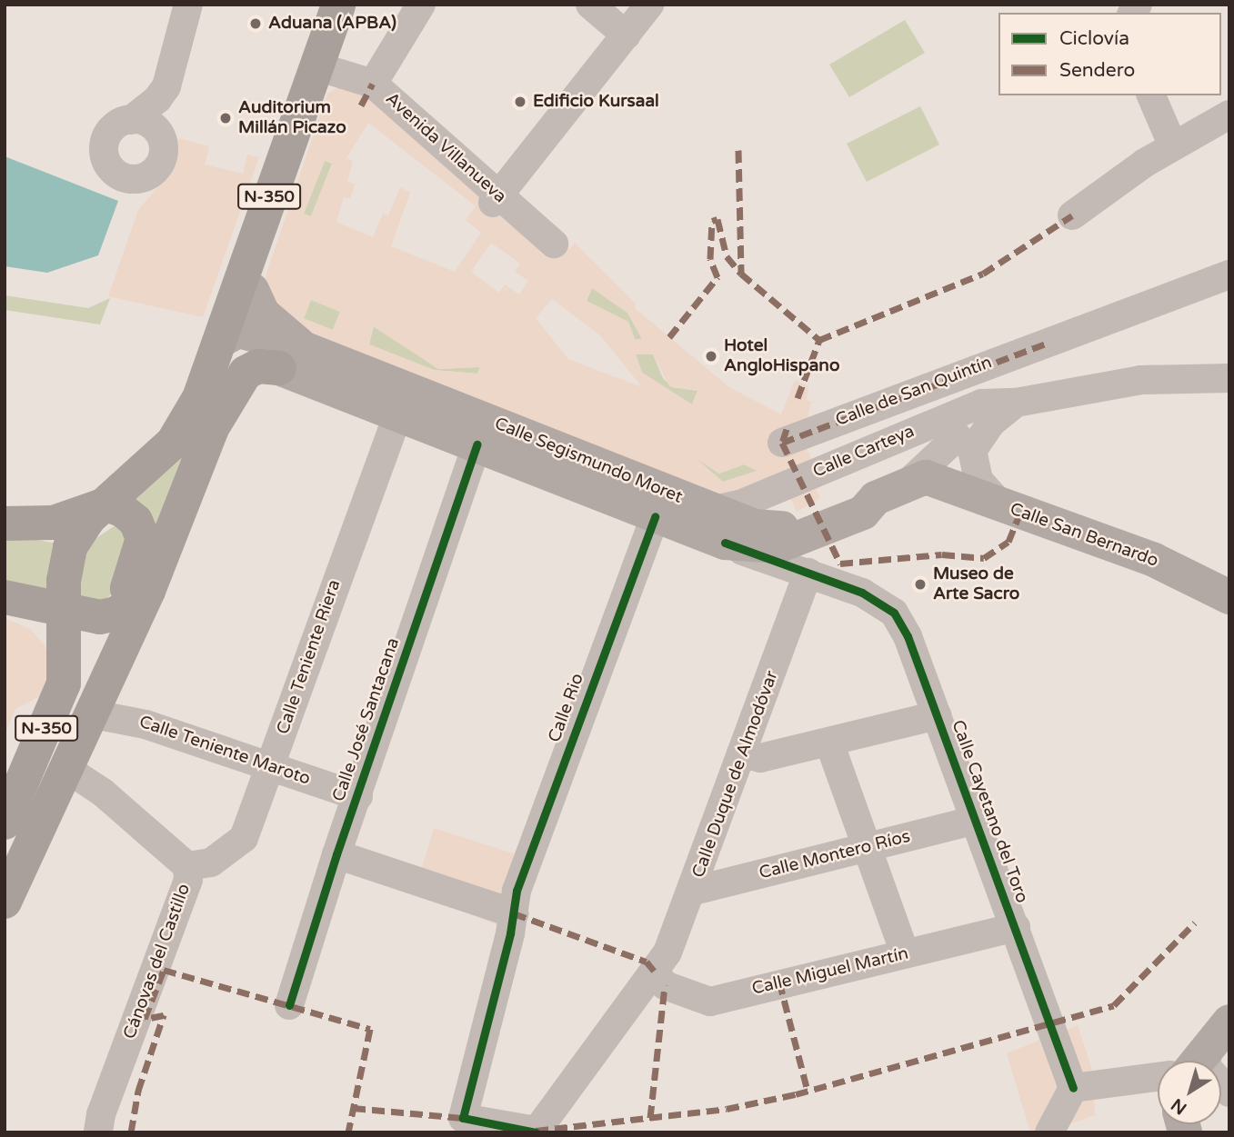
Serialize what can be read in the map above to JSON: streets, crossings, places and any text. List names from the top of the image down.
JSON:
{
  "streets": {
    "highway": ["N-350"],
    "main road": ["Calle Segismundo Moret", "Calle San Bernardo"],
    "street": [
      "Avenida Villanueva",
      "Calle de San Quintín",
      "Calle Carteya",
      "Calle Teniente Riera",
      "Calle Rio",
      "Calle José Santacana",
      "Calle Teniente Maroto",
      "Calle Duque de Almodóvar",
      "Calle Cayetano del Toro",
      "Calle Montero Ríos",
      "Cánovas del Castillo",
      "Calle Miguel Martín"
    ]
  },
  "crossings": [
    ["Avenida Villanueva", "N-350"],
    ["N-350", "Calle Segismundo Moret"],
    ["N-350", "Calle Teniente Maroto"],
    ["N-350", "Cánovas del Castillo"],
    ["Calle Carteya", "Calle Segismundo Moret"],
    ["Calle Carteya", "Calle San Bernardo"],
    ["Calle Segismundo Moret", "Calle Teniente Riera"],
    ["Calle Segismundo Moret", "Calle Rio"],
    ["Calle Segismundo Moret", "Calle José Santacana"],
    ["Calle Teniente Riera", "Calle Teniente Maroto"],
    ["Calle Teniente Riera", "Cánovas del Castillo"],
    ["Calle Rio", "Calle Duque de Almodóvar"],
    ["Calle José Santacana", "Calle Teniente Maroto"],
    ["Calle Duque de Almodóvar", "Calle Cayetano del Toro"],
    ["Calle Duque de Almodóvar", "Calle Montero Ríos"],
    ["Calle Duque de Almodóvar", "Calle Miguel Martín"],
    ["Calle Cayetano del Toro", "Calle Montero Ríos"],
    ["Calle Cayetano del Toro", "Calle Miguel Martín"]
  ],
  "places": [
    "Aduana (APBA)",
    "Edificio Kursaal",
    "Auditorium Millán Picazo",
    "Hotel AngloHispano",
    "Museo de Arte Sacro"
  ],
  "legend": ["Ciclovía", "Sendero"],
  "north": "bottom left"
}
